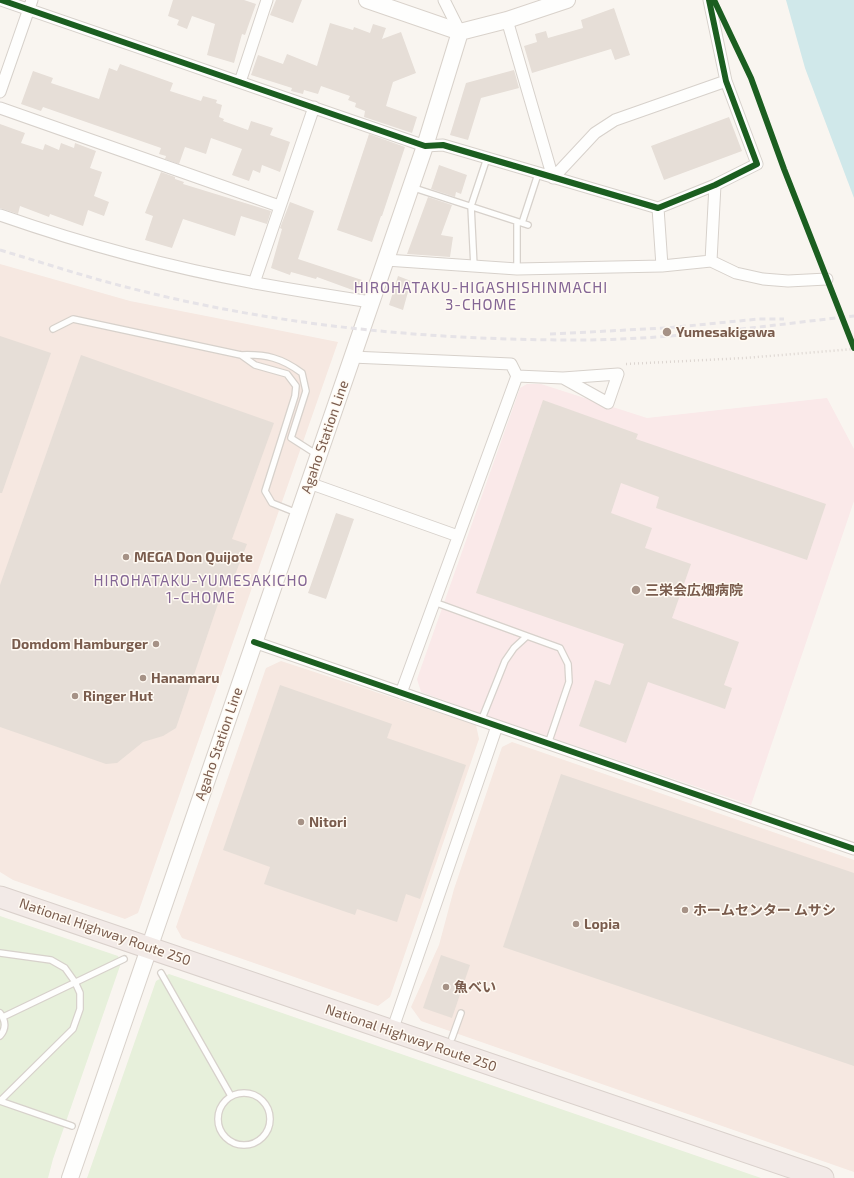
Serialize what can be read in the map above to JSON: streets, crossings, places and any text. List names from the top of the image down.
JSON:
{
  "streets": {
    "highway": ["National Highway Route 250"],
    "main road": ["Agaho Station Line"]
  },
  "crossings": [
    ["Agaho Station Line", "National Highway Route 250"]
  ],
  "districts": ["HIROHATAKU-HIGASHISHINMACHI 3-CHOME", "HIROHATAKU-YUMESAKICHO 1-CHOME"],
  "places": [
    "Yumesakigawa",
    "MEGA Don Quijote",
    "三栄会広畑病院",
    "Domdom Hamburger",
    "Hanamaru",
    "Ringer Hut",
    "Nitori",
    "ホームセンター ムサシ",
    "Lopia",
    "魚べい"
  ]
}
